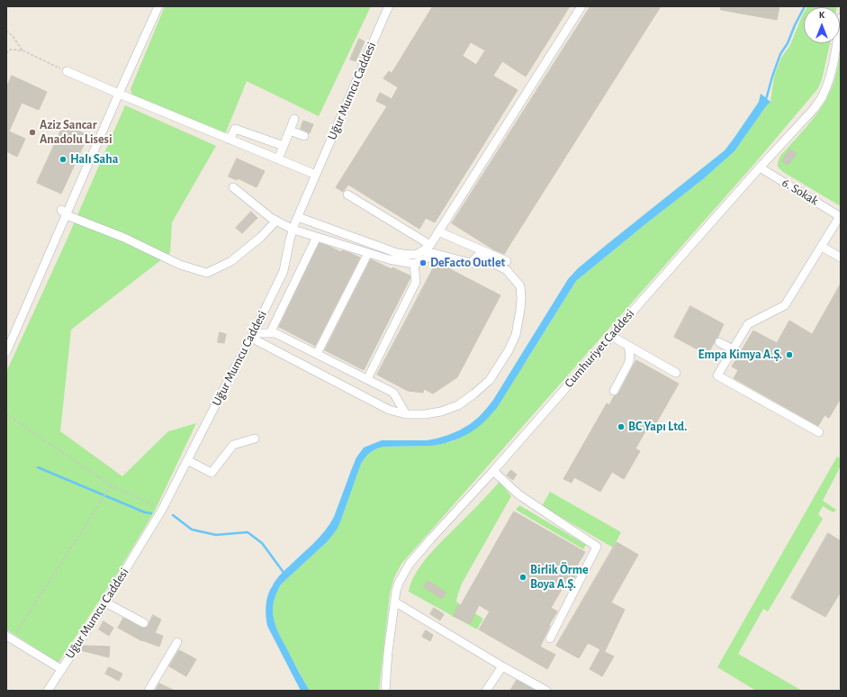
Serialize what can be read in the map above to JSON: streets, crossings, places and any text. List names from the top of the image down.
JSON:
{
  "streets": {
    "street": ["Uğur Mumcu Caddesi", "6. Sokak", "Cumhuriyet Caddesi"]
  },
  "crossings": [
    ["6. Sokak", "Cumhuriyet Caddesi"]
  ],
  "places": [
    "Aziz Sancar Anadolu Lisesi",
    "Halı Saha",
    "DeFacto Outlet",
    "Empa Kimya A.Ş.",
    "BC Yapı Ltd.",
    "Birlik Örme Boya A.Ş."
  ],
  "north": "top"
}
